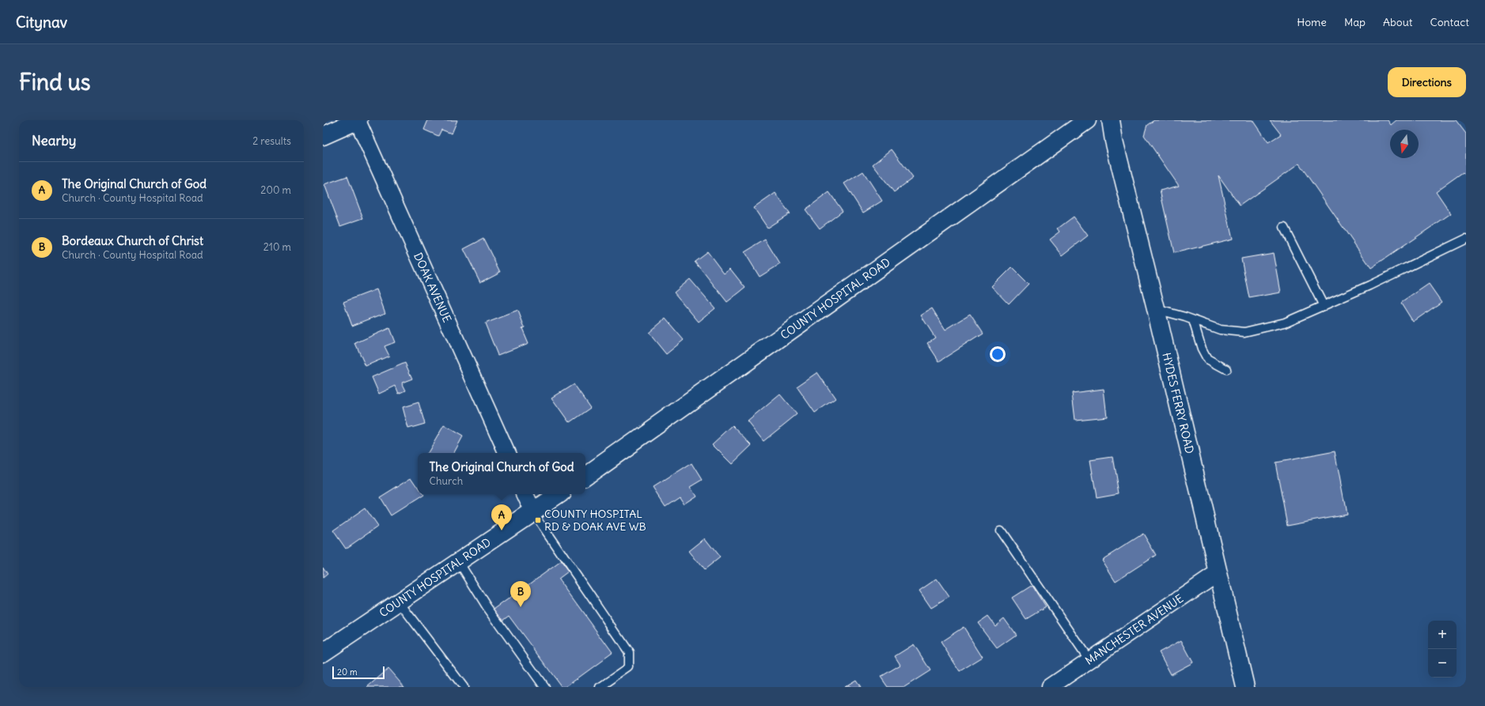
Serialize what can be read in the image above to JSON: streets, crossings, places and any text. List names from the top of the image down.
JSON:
{
  "streets": {
    "main road": ["COUNTY HOSPITAL ROAD", "HYDES FERRY ROAD"],
    "street": ["DOAK AVENUE", "MANCHESTER AVENUE"]
  },
  "crossings": [
    ["HYDES FERRY ROAD", "MANCHESTER AVENUE"]
  ],
  "places": {
    "transit": ["COUNTY HOSPITAL RD & DOAK AVE WB"]
  },
  "scale_bar": "20 m",
  "north": "bottom",
  "page": {
    "header": "Citynav",
    "nav": [
      "Home",
      "Map",
      "About",
      "Contact"
    ],
    "buttons": "Directions",
    "title": "Find us",
    "heading": ["Nearby", "2 results"],
    "list": [
      {
        "mark": "A",
        "name": "The Original Church of God",
        "note": "Church · County Hospital Road",
        "value": "200 m"
      },
      {
        "mark": "B",
        "name": "Bordeaux Church of Christ",
        "note": "Church · County Hospital Road",
        "value": "210 m"
      }
    ],
    "popup": ["The Original Church of God", "Church"],
    "pins": ["A", "B"],
    "map_buttons": ["+", "−"],
    "scale": "20 m"
  }
}
